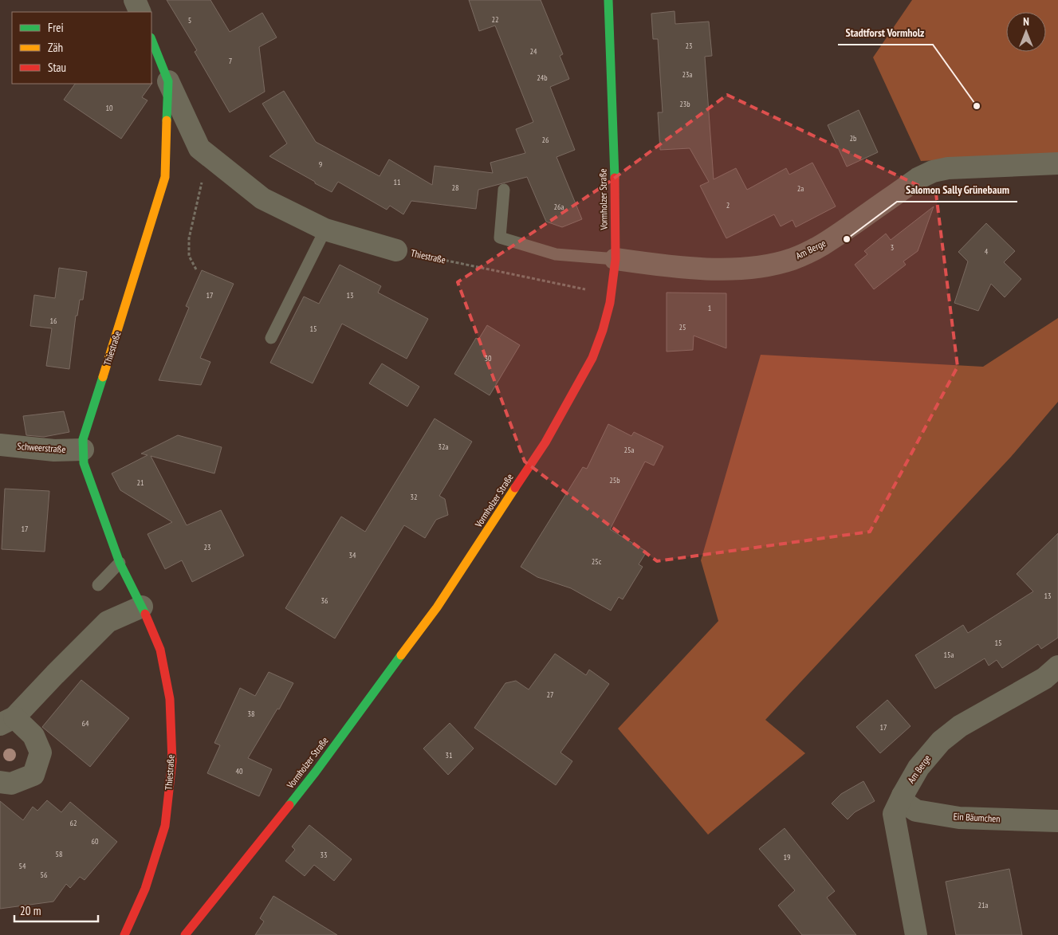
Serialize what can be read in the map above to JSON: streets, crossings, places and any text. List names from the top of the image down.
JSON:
{
  "streets": {
    "main road": ["Vormholzer Straße", "Thiestraße"],
    "street": ["Am Berge", "Schweerstraße", "Ein Bäumchen"]
  },
  "crossings": [
    ["Vormholzer Straße", "Am Berge"],
    ["Vormholzer Straße", "Thiestraße"],
    ["Am Berge", "Ein Bäumchen"],
    ["Thiestraße", "Schweerstraße"]
  ],
  "places": ["Stadtforst Vormholz", "Salomon Sally Grünebaum"],
  "house_numbers": [
    "22",
    "5",
    "23",
    "24",
    "7",
    "23a",
    "24b",
    "23b",
    "10",
    "2b",
    "26",
    "9",
    "11",
    "28",
    "2a",
    "2",
    "26a",
    "3",
    "4",
    "17",
    "13",
    "1",
    "16",
    "25",
    "15",
    "30",
    "32a",
    "25a",
    "25b",
    "21",
    "32",
    "17",
    "23",
    "34",
    "25c",
    "13",
    "36",
    "15",
    "15a",
    "27",
    "38",
    "64",
    "17",
    "31",
    "40",
    "62",
    "60",
    "58",
    "33",
    "19",
    "54",
    "56",
    "21a"
  ],
  "legend": ["Frei", "Zäh", "Stau"],
  "scale_bar": "20 m",
  "north": "top"
}
